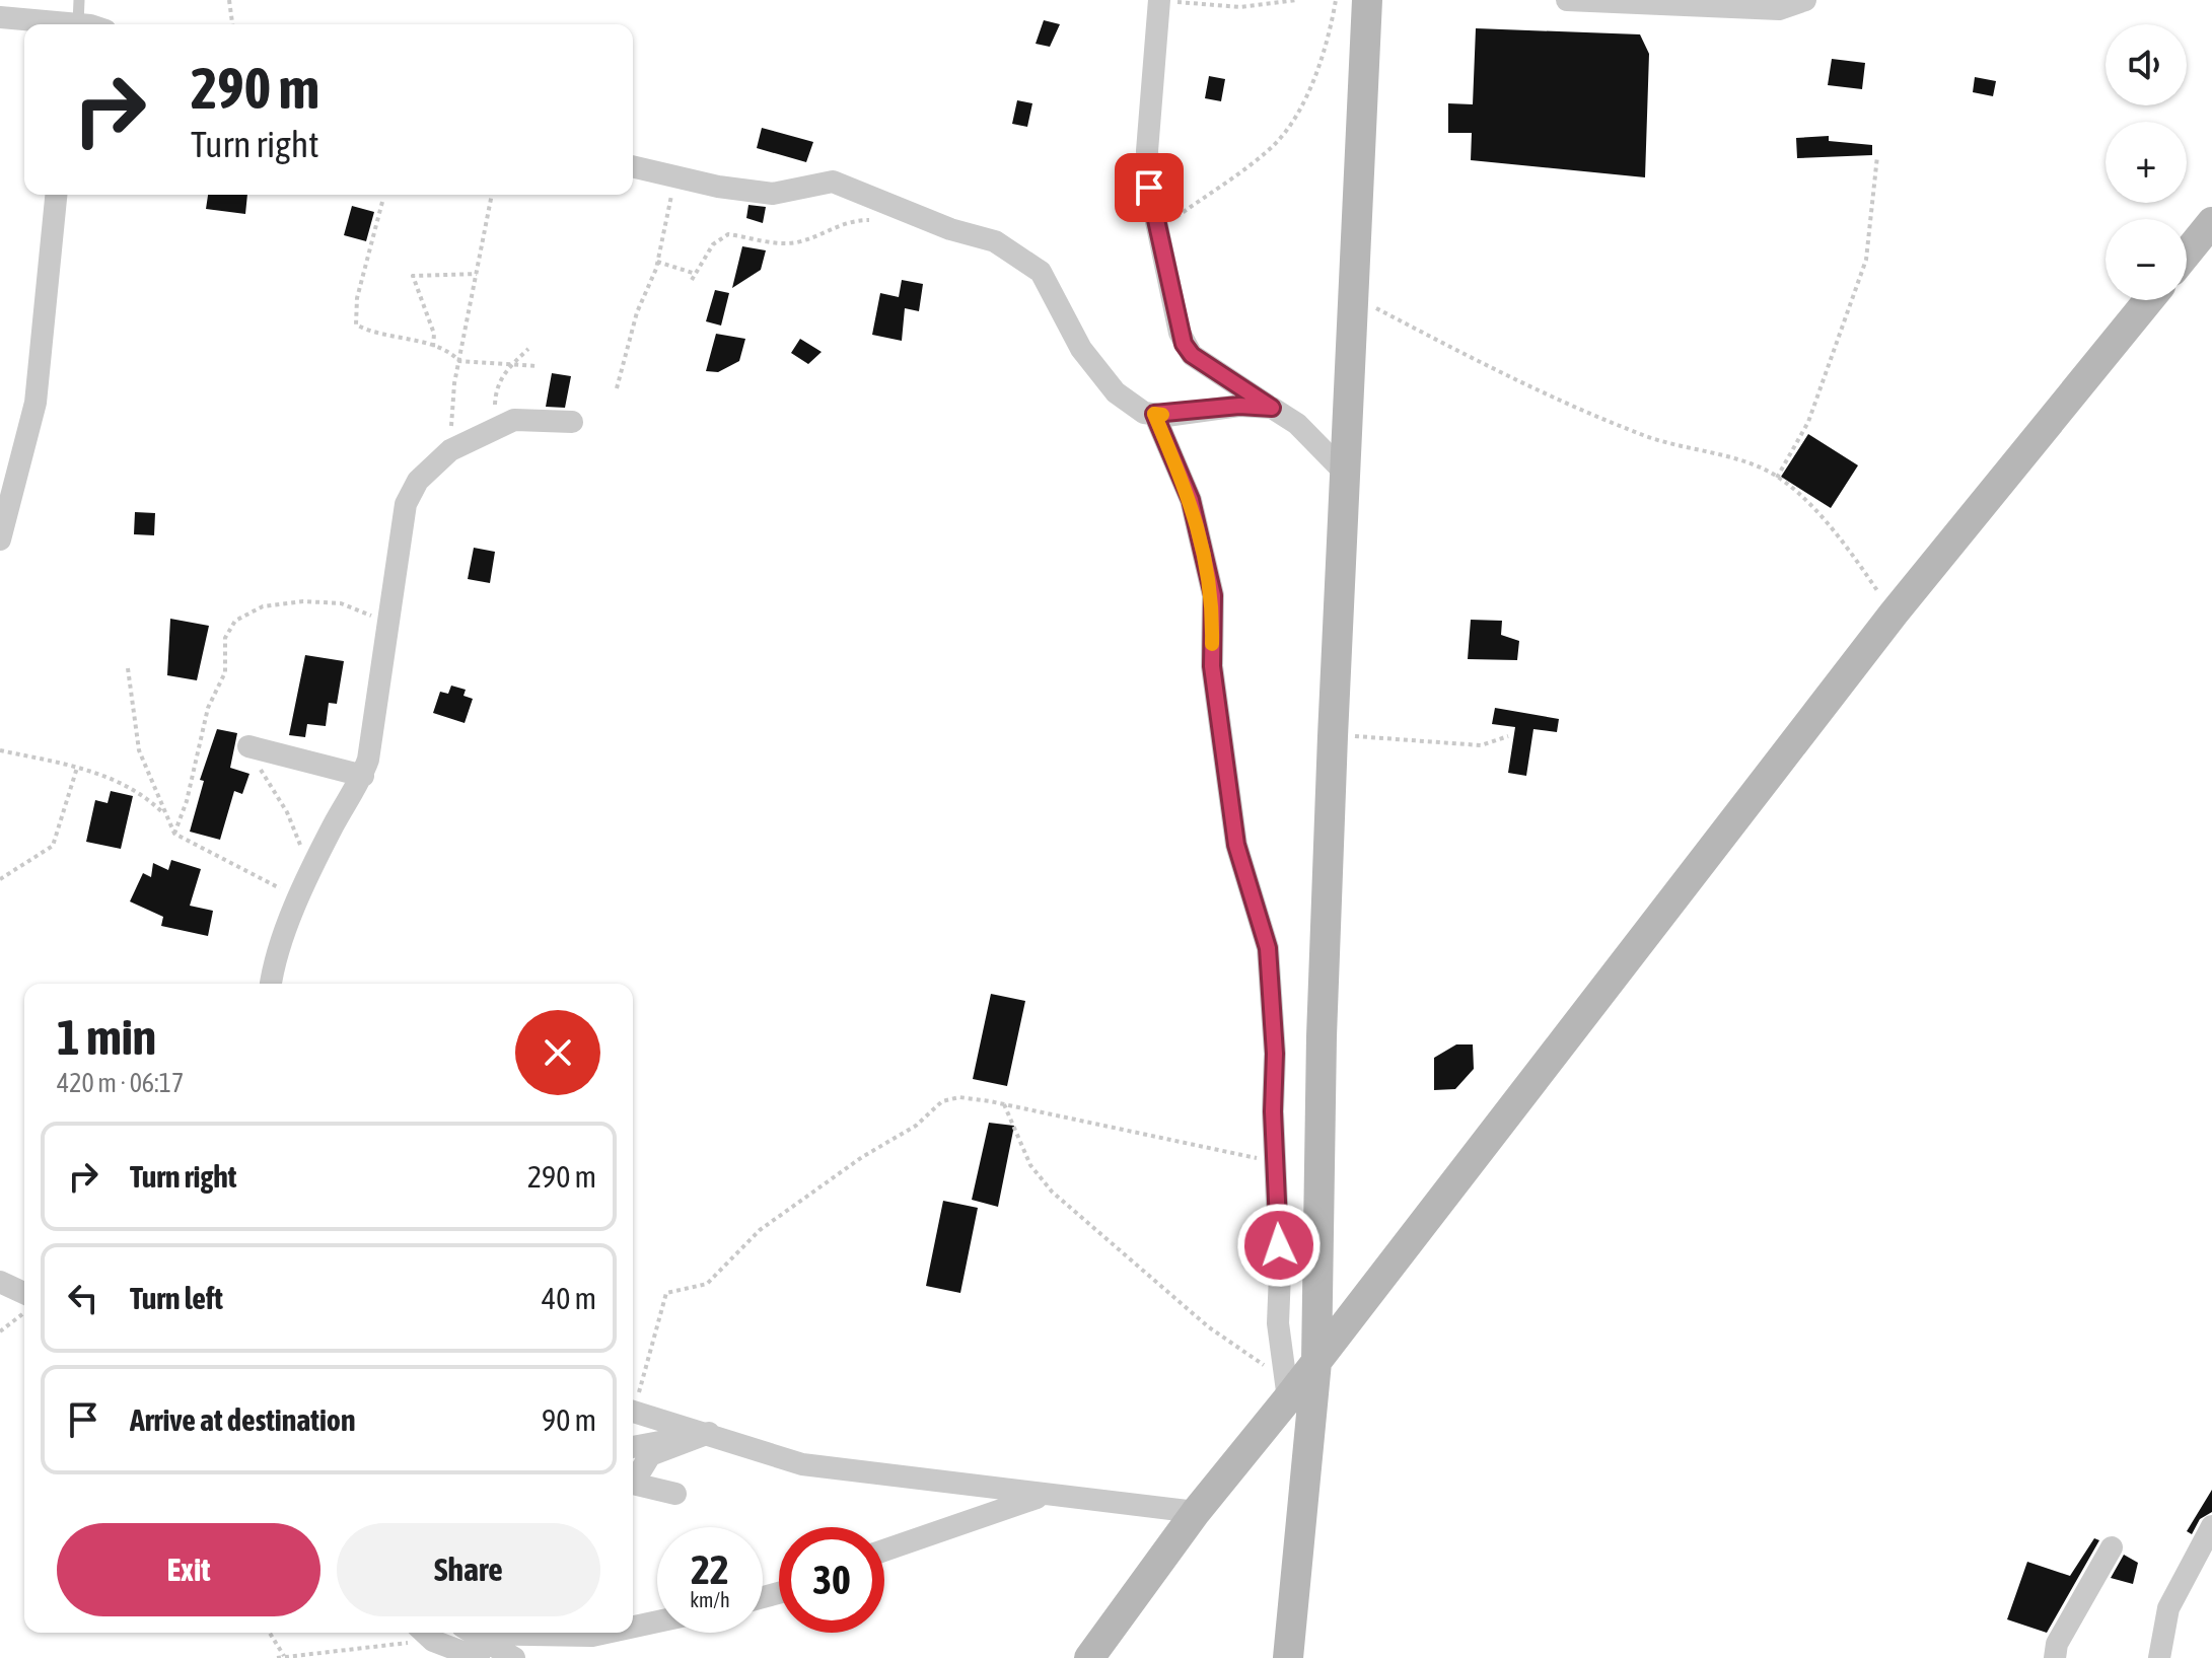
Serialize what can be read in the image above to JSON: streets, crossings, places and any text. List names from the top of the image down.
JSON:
{
  "page": {
    "map_buttons": ["+", "−"],
    "turn": ["290 m", "Turn right"],
    "heading": ["1 min", "420 m · 06:17"],
    "list": [
      {
        "name": "Turn right",
        "value": "290 m"
      },
      {
        "name": "Turn left",
        "value": "40 m"
      },
      {
        "name": "Arrive at destination",
        "value": "90 m"
      }
    ],
    "buttons": ["Exit", "Share"],
    "speed": "22 km/h",
    "limit": "30"
  }
}
